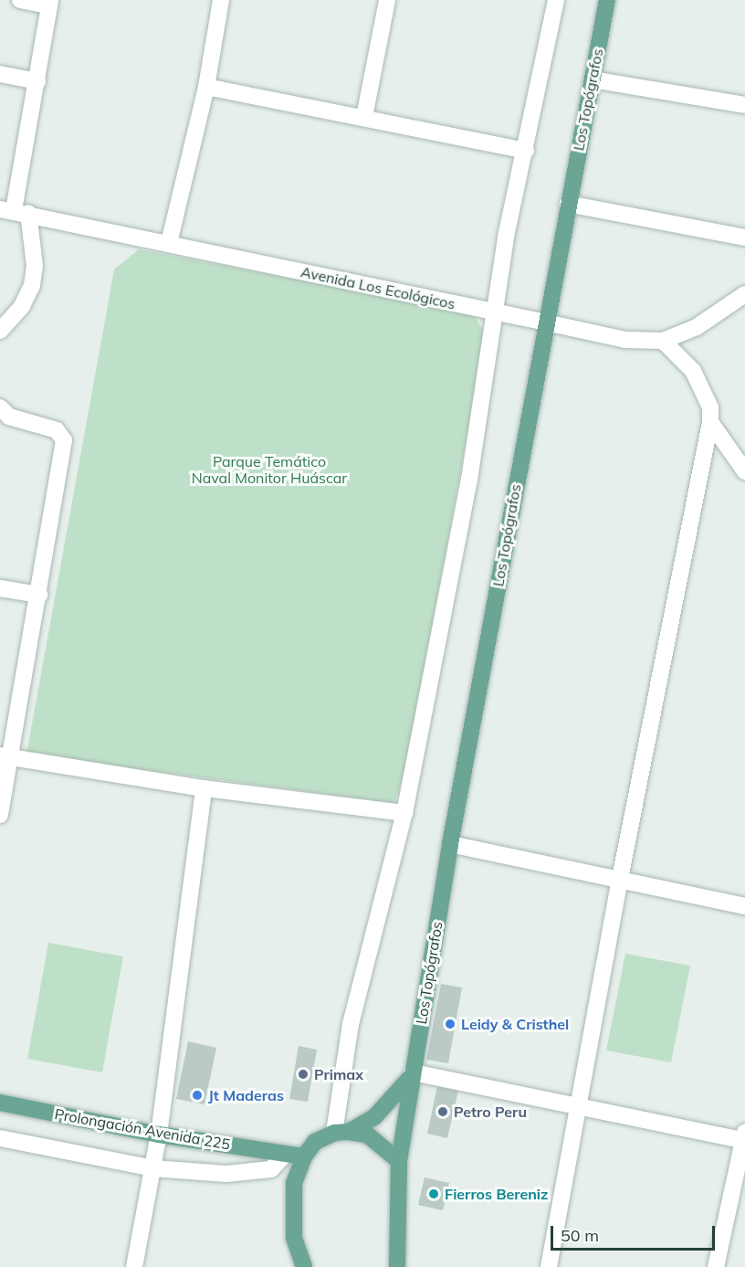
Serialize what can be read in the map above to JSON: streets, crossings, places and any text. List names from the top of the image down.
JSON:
{
  "streets": {
    "main road": ["Los Topógrafos", "Prolongación Avenida 225"],
    "street": ["Avenida Los Ecológicos"]
  },
  "crossings": [
    ["Los Topógrafos", "Avenida Los Ecológicos"],
    ["Los Topógrafos", "Prolongación Avenida 225"]
  ],
  "parks": ["Parque Temático Naval Monitor Huáscar"],
  "places": [
    "Leidy & Cristhel",
    "Primax",
    "Jt Maderas",
    "Petro Peru",
    "Fierros Bereniz"
  ],
  "scale_bar": "50 m"
}
